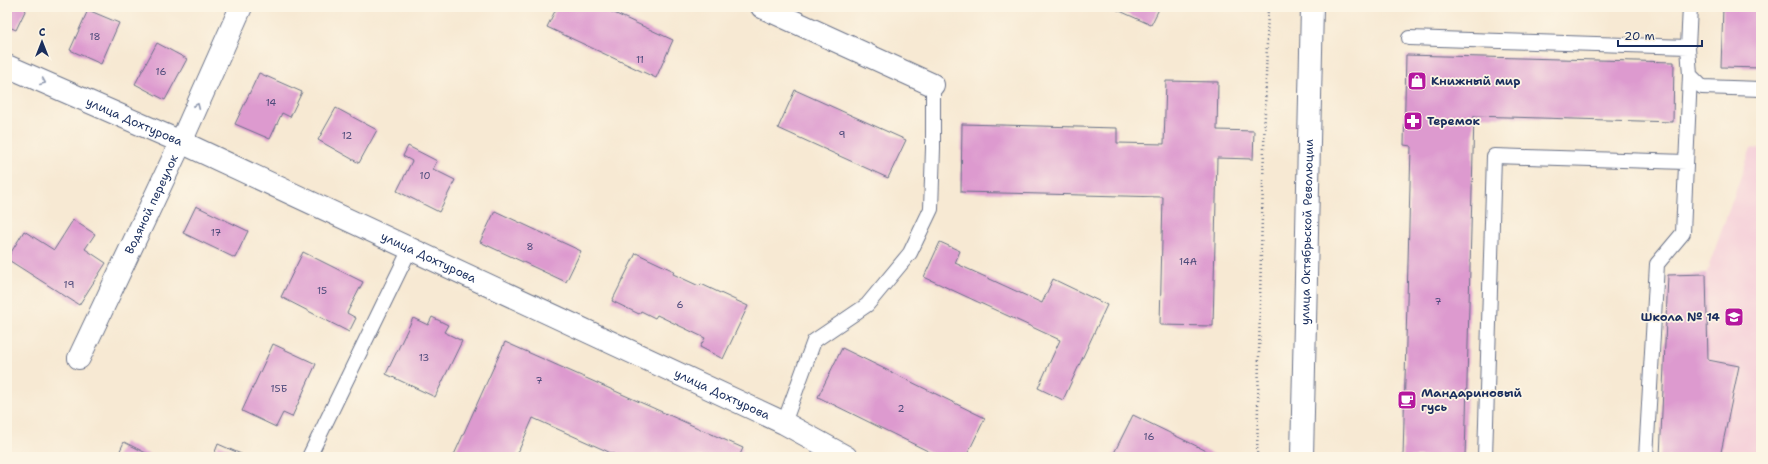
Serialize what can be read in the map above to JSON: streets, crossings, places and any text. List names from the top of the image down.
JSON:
{
  "streets": {
    "street": ["улица Дохтурова", "Водяной переулок", "улица Октябрьской Революции"]
  },
  "crossings": [
    ["улица Дохтурова", "Водяной переулок"]
  ],
  "one_way": ["Водяной переулок"],
  "places": {
    "shop": ["Книжный мир"],
    "pharmacy": ["Теремок"],
    "school or university": ["Школа № 14"],
    "cafe": ["Мандариновый гусь"]
  },
  "house_numbers": [
    "18",
    "11",
    "16",
    "14",
    "9",
    "12",
    "10",
    "17",
    "8",
    "14А",
    "19",
    "15",
    "7",
    "6",
    "13",
    "7",
    "15Б",
    "2",
    "16"
  ],
  "scale_bar": "20 m",
  "north": "top"
}
